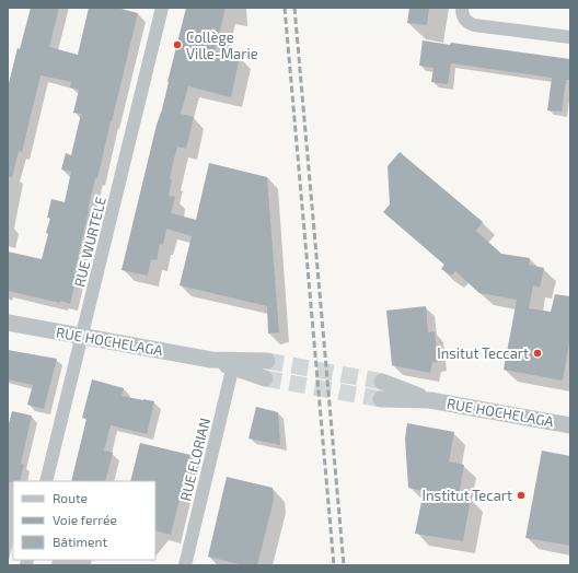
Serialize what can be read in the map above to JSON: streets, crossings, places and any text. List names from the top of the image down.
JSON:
{
  "streets": {
    "street": ["RUE WURTELE", "RUE HOCHELAGA", "RUE FLORIAN"]
  },
  "crossings": [
    ["RUE WURTELE", "RUE HOCHELAGA"],
    ["RUE HOCHELAGA", "RUE FLORIAN"]
  ],
  "places": ["Collège Ville-Marie", "Insitut Teccart", "Institut Tecart"],
  "legend": ["Route", "Voie ferrée", "Bâtiment"]
}
